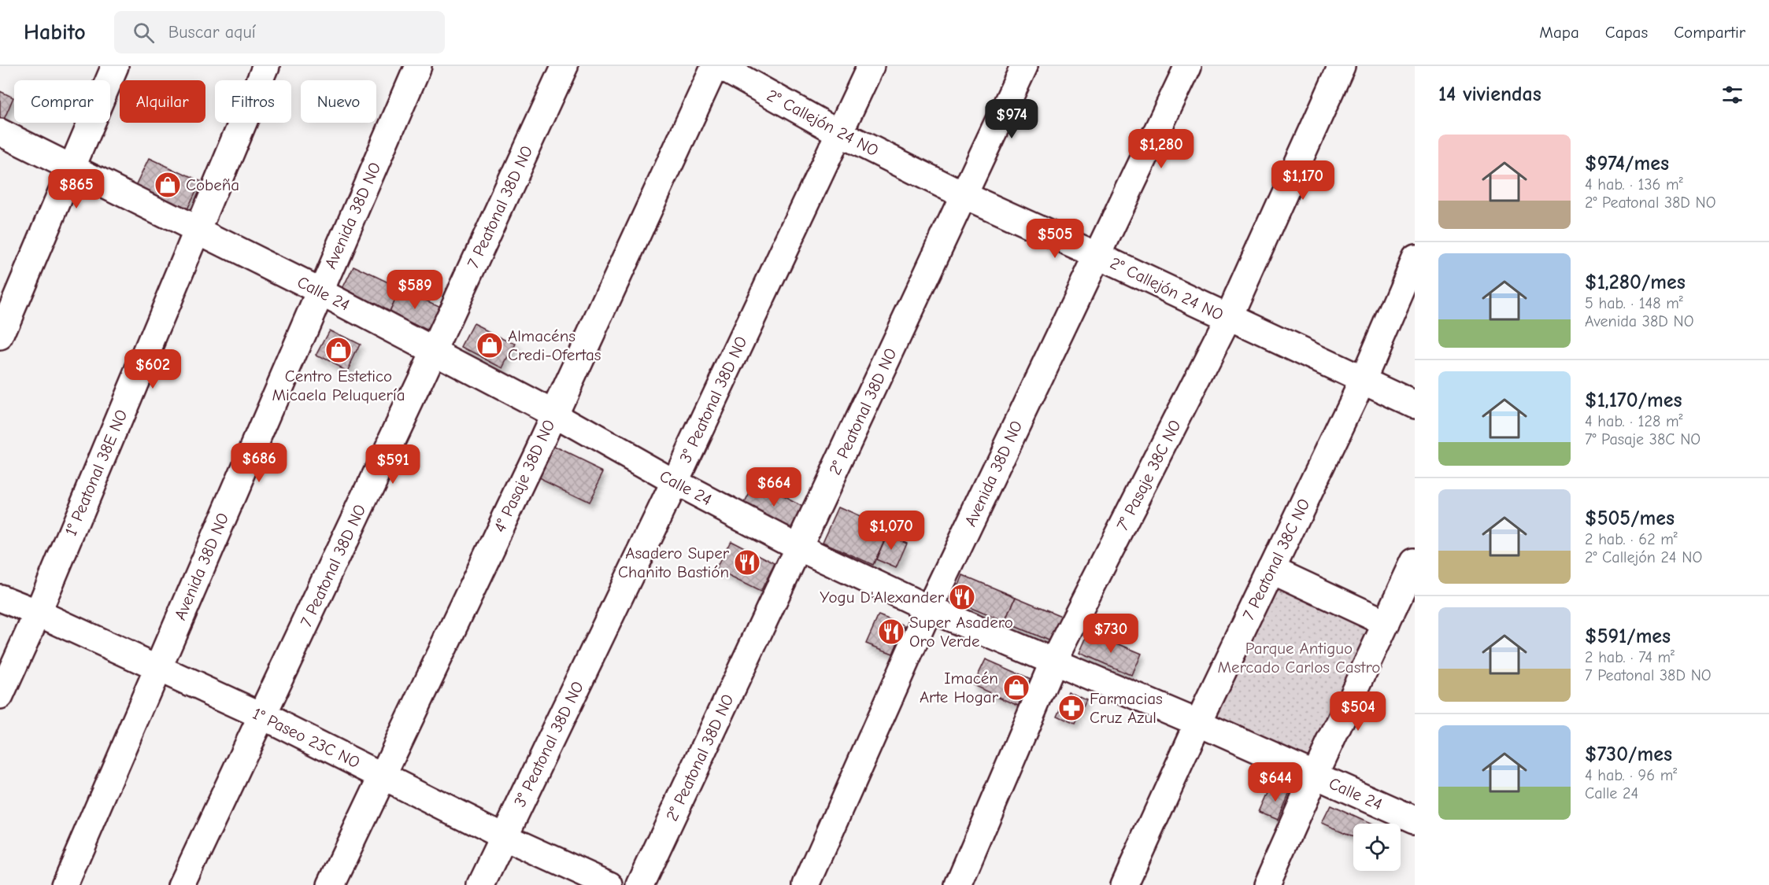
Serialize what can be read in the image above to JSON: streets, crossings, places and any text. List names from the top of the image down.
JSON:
{
  "streets": {
    "street": [
      "2° Callejón 24 NO",
      "7 Peatonal 38D NO",
      "Avenida 38D NO",
      "Calle 24",
      "3° Peatonal 38D NO",
      "2° Peatonal 38D NO",
      "1° Peatonal 38E NO",
      "7° Pasaje 38C NO",
      "4° Pasaje 38D NO",
      "7 Peatonal 38C NO",
      "1° Paseo 23C NO"
    ]
  },
  "crossings": [
    ["2° Callejón 24 NO", "Avenida 38D NO"],
    ["2° Callejón 24 NO", "3° Peatonal 38D NO"],
    ["2° Callejón 24 NO", "2° Peatonal 38D NO"],
    ["2° Callejón 24 NO", "7° Pasaje 38C NO"],
    ["2° Callejón 24 NO", "7 Peatonal 38C NO"],
    ["7 Peatonal 38D NO", "Calle 24"],
    ["7 Peatonal 38D NO", "1° Paseo 23C NO"],
    ["Avenida 38D NO", "Calle 24"],
    ["Avenida 38D NO", "1° Paseo 23C NO"],
    ["Calle 24", "3° Peatonal 38D NO"],
    ["Calle 24", "2° Peatonal 38D NO"],
    ["Calle 24", "1° Peatonal 38E NO"],
    ["Calle 24", "7° Pasaje 38C NO"],
    ["Calle 24", "4° Pasaje 38D NO"],
    ["Calle 24", "7 Peatonal 38C NO"],
    ["3° Peatonal 38D NO", "1° Paseo 23C NO"],
    ["1° Peatonal 38E NO", "1° Paseo 23C NO"],
    ["4° Pasaje 38D NO", "1° Paseo 23C NO"]
  ],
  "parks": ["Parque Antiguo Mercado Carlos Castro"],
  "places": {
    "shop": [
      "Cobeña",
      "Almacéns Credi-Ofertas",
      "Centro Estetico Micaela Peluquería",
      "Imacén Arte Hogar"
    ],
    "restaurant": ["Asadero Super Chanito Bastión", "Yogu D'Alexander", "Super Asadero Oro Verde"],
    "pharmacy": ["Farmacias Cruz Azul"]
  },
  "page": {
    "header": "Habito",
    "search": "Buscar aquí",
    "nav": ["Mapa", "Capas", "Compartir"],
    "heading": "14 viviendas",
    "chip": [
      "Comprar",
      "Alquilar",
      "Filtros",
      "Nuevo"
    ],
    "price": [
      "$974",
      "$1,280",
      "$1,170",
      "$865",
      "$505",
      "$589",
      "$602",
      "$686",
      "$591",
      "$664",
      "$1,070",
      "$730",
      "$504",
      "$644"
    ],
    "list": [
      {
        "name": "$974/mes",
        "note": "4 hab. · 136 m² · 2° Peatonal 38D NO"
      },
      {
        "name": "$1,280/mes",
        "note": "5 hab. · 148 m² · Avenida 38D NO"
      },
      {
        "name": "$1,170/mes",
        "note": "4 hab. · 128 m² · 7° Pasaje 38C NO"
      },
      {
        "name": "$505/mes",
        "note": "2 hab. · 62 m² · 2° Callejón 24 NO"
      },
      {
        "name": "$591/mes",
        "note": "2 hab. · 74 m² · 7 Peatonal 38D NO"
      },
      {
        "name": "$730/mes",
        "note": "4 hab. · 96 m² · Calle 24"
      }
    ]
  }
}
